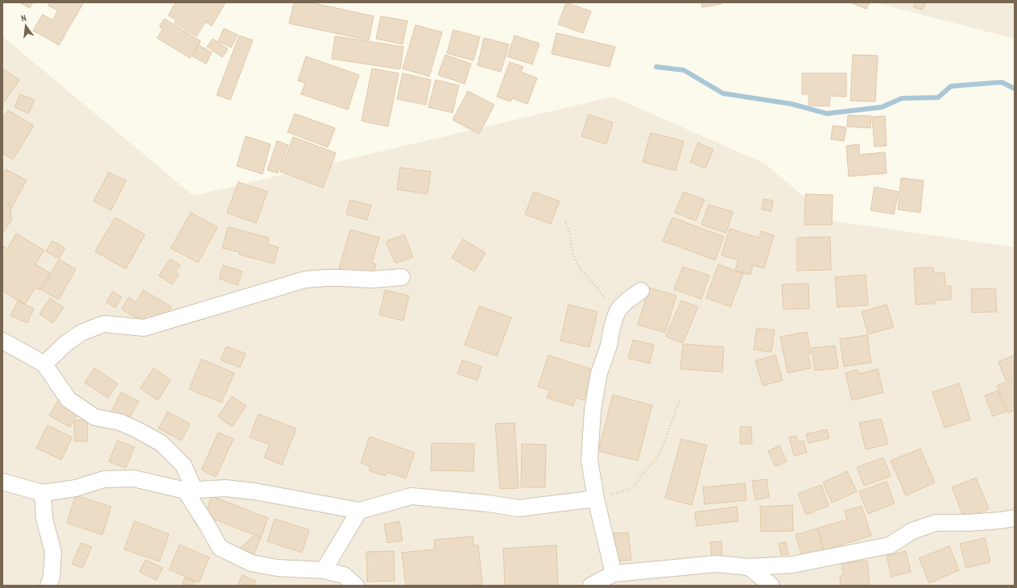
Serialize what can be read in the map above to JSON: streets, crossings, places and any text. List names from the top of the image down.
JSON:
{
  "north": "top"
}
